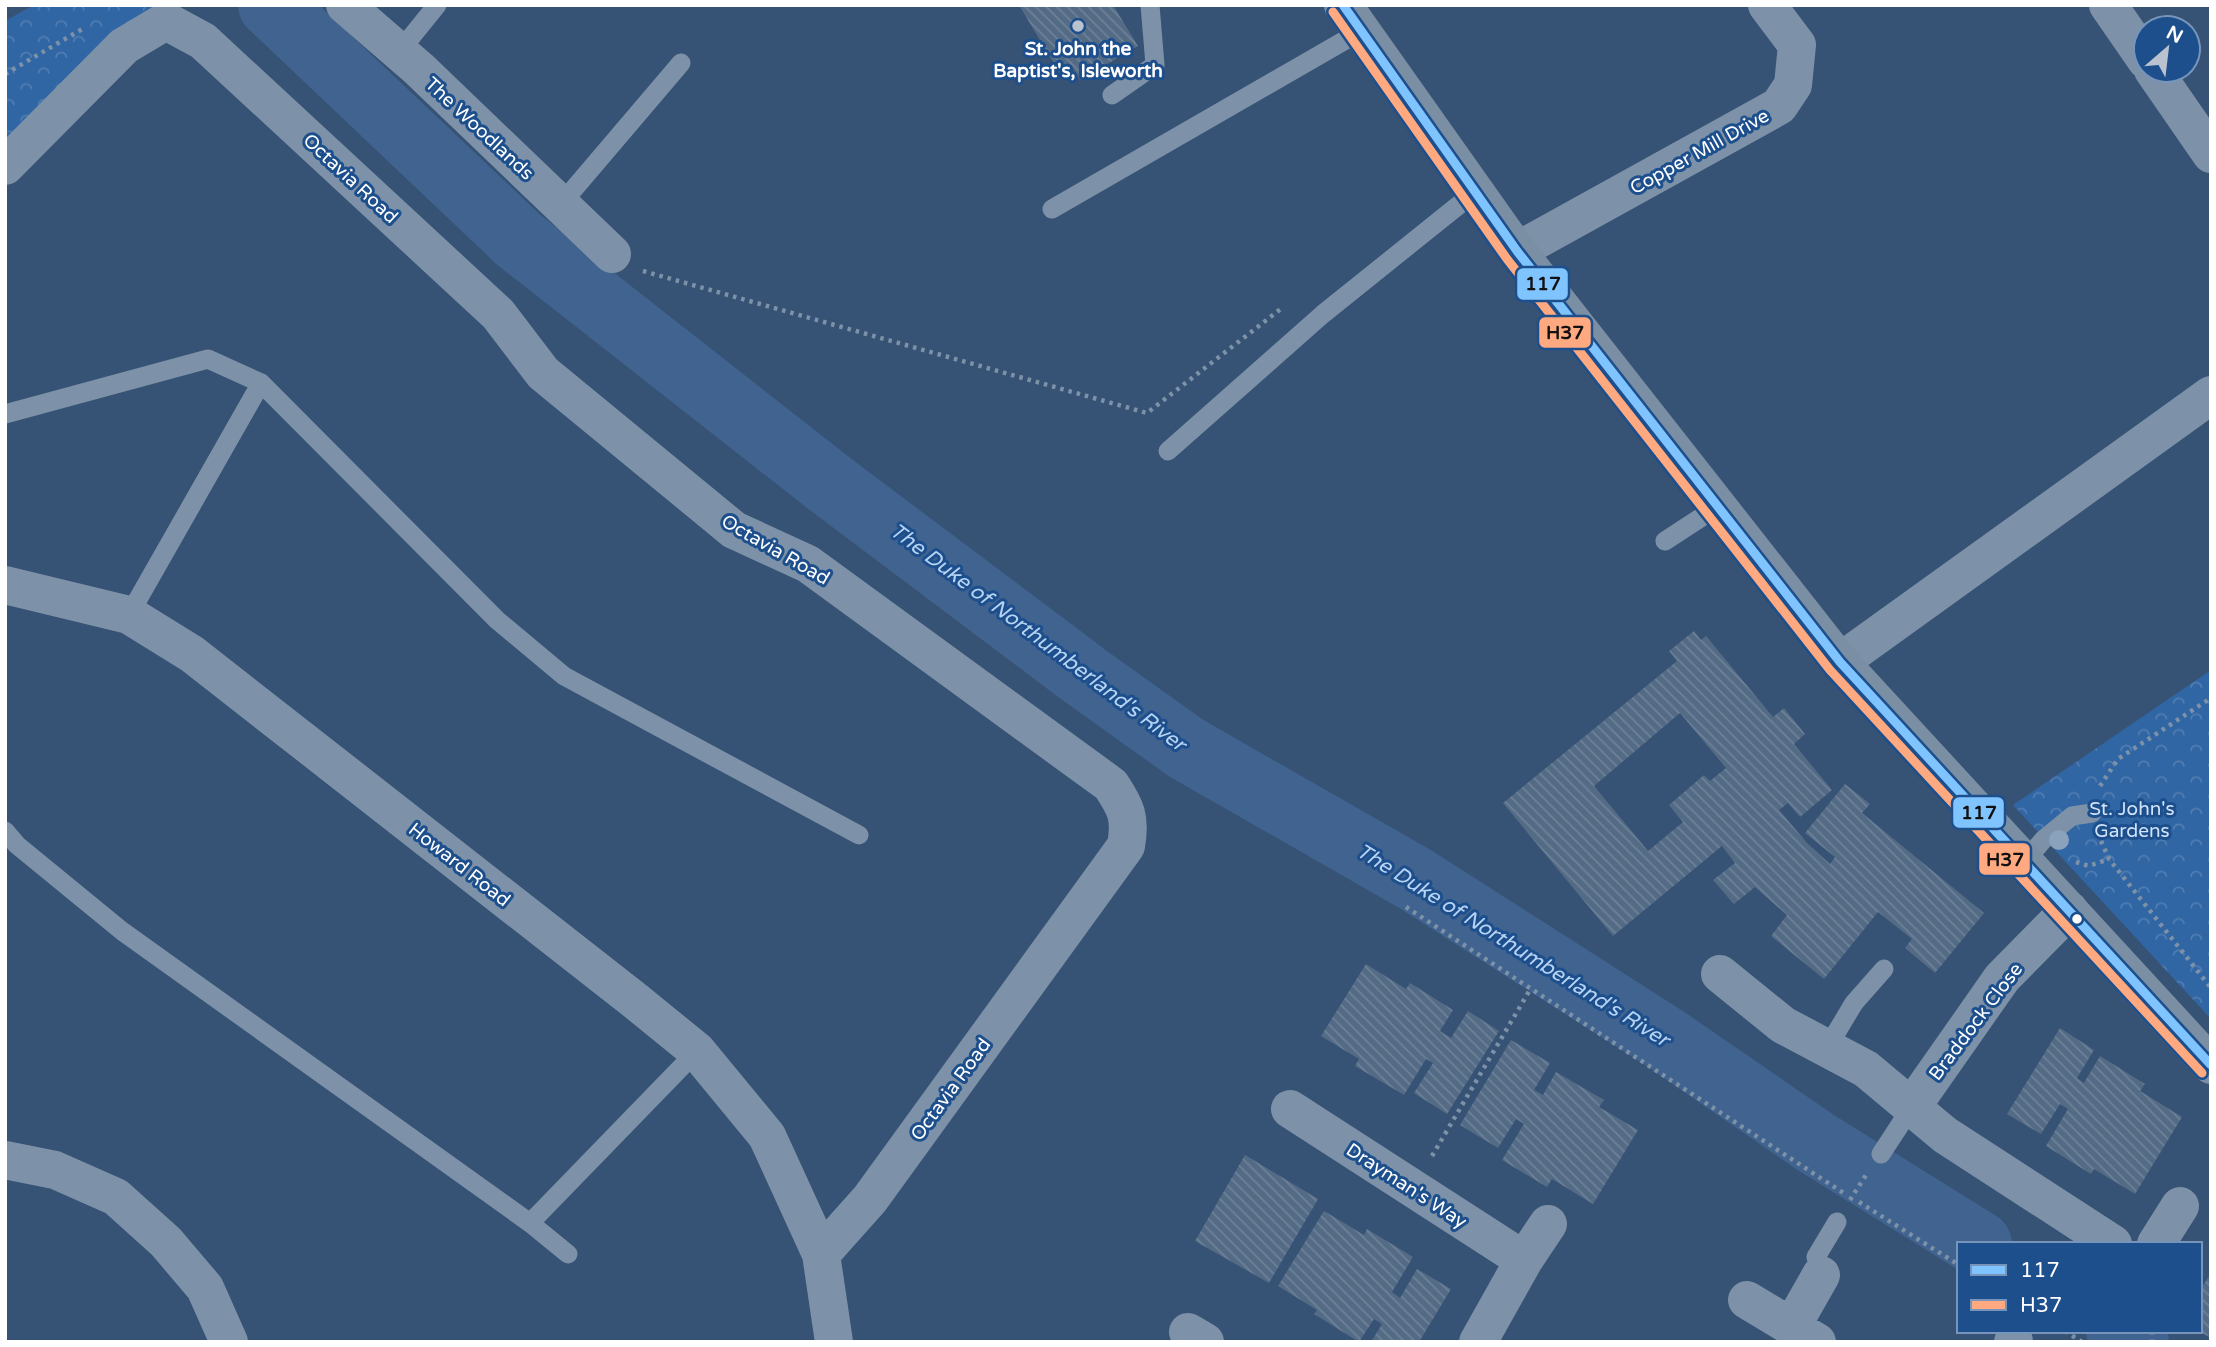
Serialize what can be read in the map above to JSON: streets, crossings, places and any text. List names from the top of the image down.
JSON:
{
  "streets": {
    "street": [
      "The Woodlands",
      "Copper Mill Drive",
      "Octavia Road",
      "Howard Road",
      "Braddock Close",
      "Drayman's Way"
    ]
  },
  "crossings": [
    ["Octavia Road", "Howard Road"]
  ],
  "water": ["The Duke of Northumberland's River"],
  "parks": ["St. John's Gardens"],
  "places": ["St. John the Baptist's, Isleworth"],
  "lines": ["transit line 117", "transit line H37"],
  "legend": ["117", "H37"],
  "north": "top right"
}
